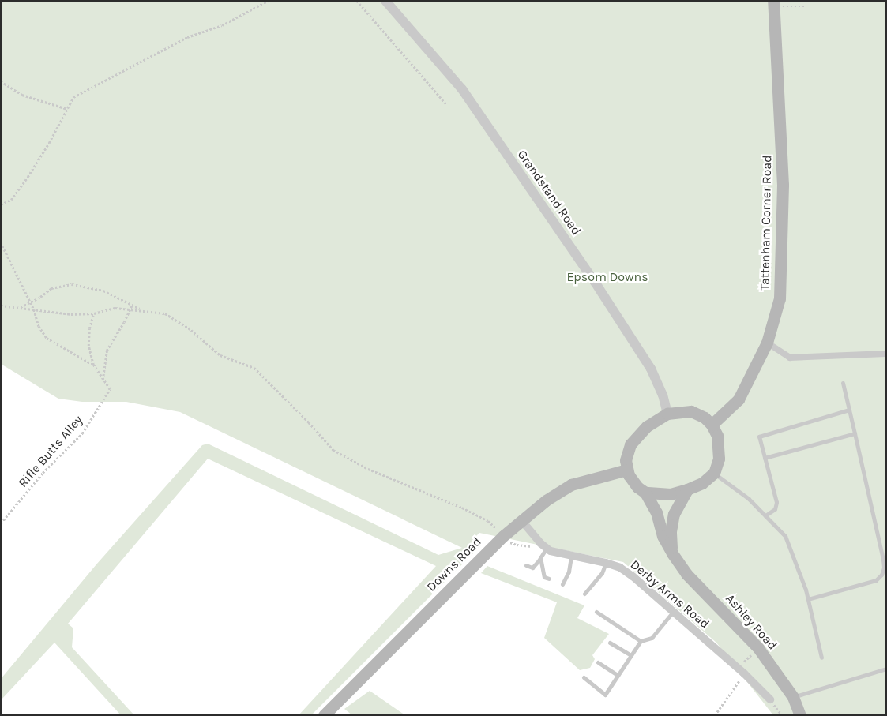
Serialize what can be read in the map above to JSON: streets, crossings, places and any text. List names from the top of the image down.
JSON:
{
  "streets": {
    "main road": ["Tattenham Corner Road", "Downs Road", "Ashley Road"],
    "street": ["Grandstand Road", "Derby Arms Road"],
    "path": ["Rifle Butts Alley"]
  },
  "crossings": [
    ["Grandstand Road", "Tattenham Corner Road"],
    ["Grandstand Road", "Downs Road"],
    ["Grandstand Road", "Ashley Road"],
    ["Tattenham Corner Road", "Downs Road"],
    ["Tattenham Corner Road", "Ashley Road"],
    ["Downs Road", "Ashley Road"]
  ],
  "parks": ["Epsom Downs"]
}
